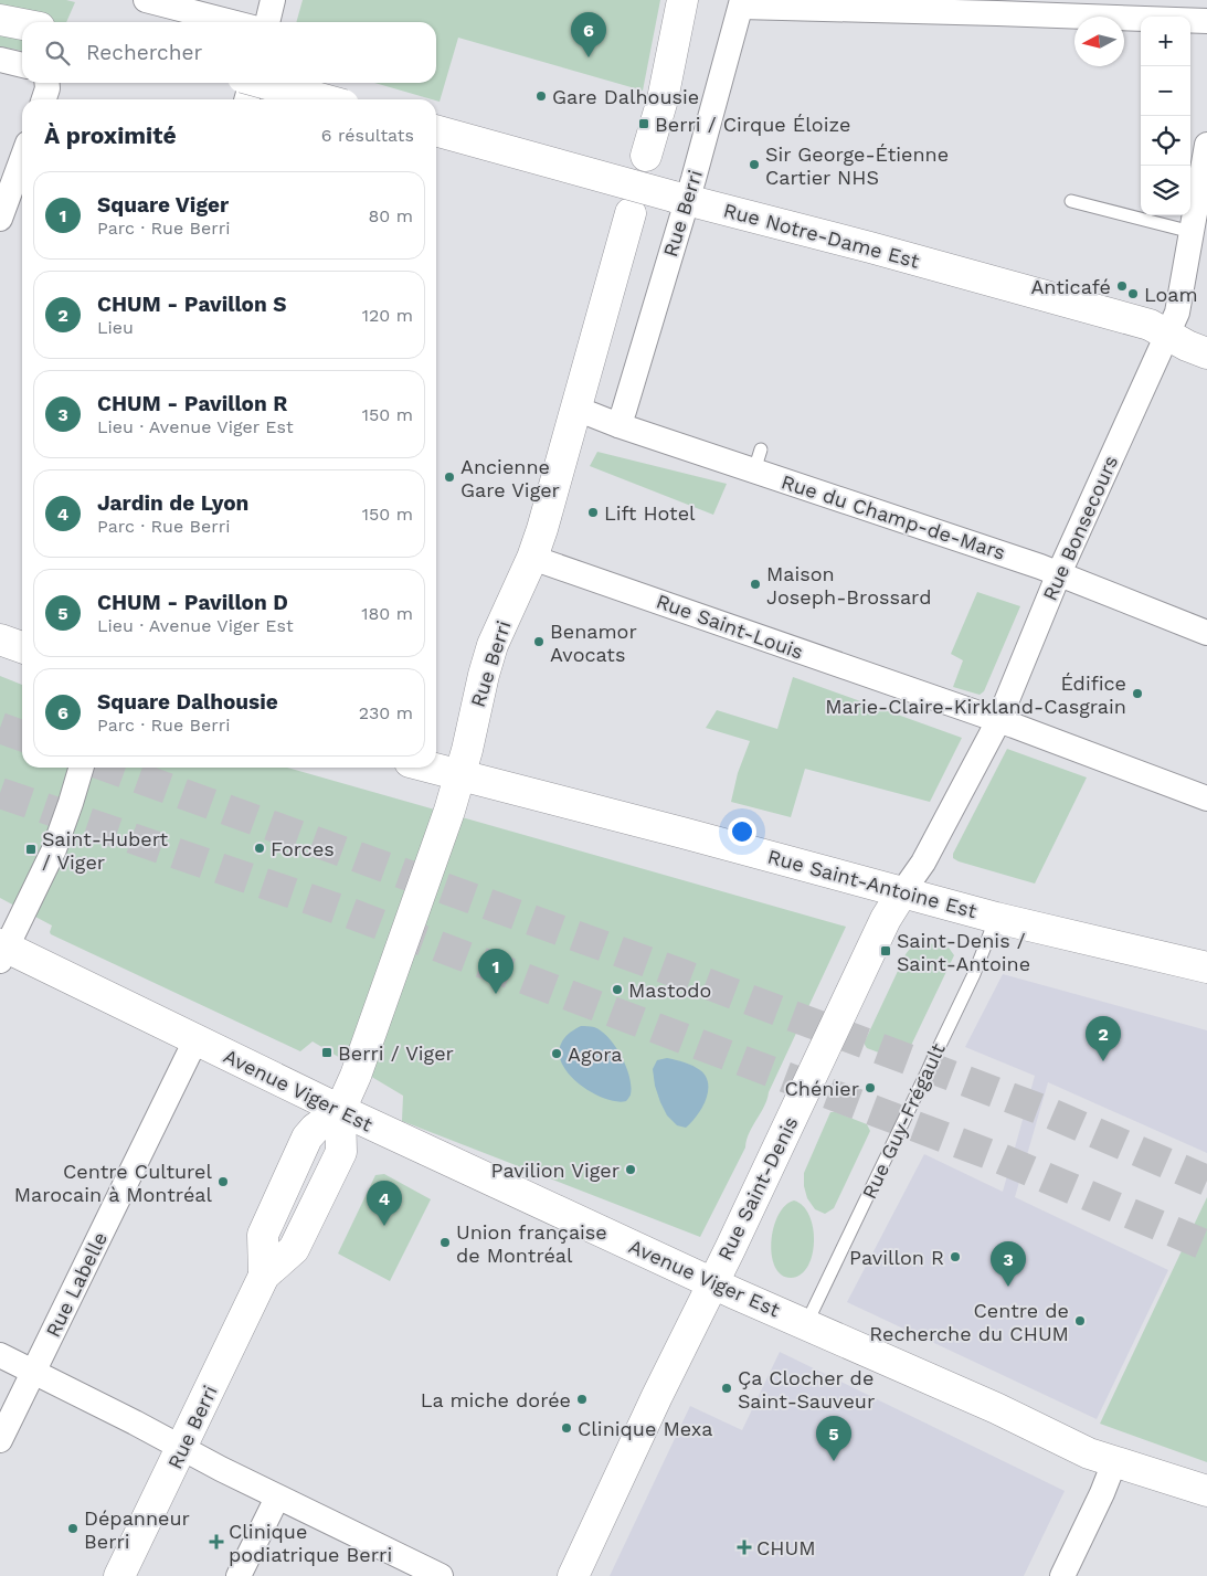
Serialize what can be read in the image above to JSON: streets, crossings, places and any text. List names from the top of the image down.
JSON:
{
  "streets": {
    "main road": [
      "Rue Berri",
      "Rue Notre-Dame Est",
      "Rue Saint-Antoine Est",
      "Avenue Viger Est",
      "Rue Saint-Denis"
    ],
    "street": [
      "Rue du Champ-de-Mars",
      "Rue Bonsecours",
      "Rue Saint-Louis",
      "Rue Labelle"
    ],
    "lane": ["Rue Guy-Frégault"]
  },
  "crossings": [
    ["Rue Berri", "Rue Notre-Dame Est"],
    ["Rue Berri", "Rue du Champ-de-Mars"],
    ["Rue Berri", "Rue Saint-Louis"],
    ["Rue Berri", "Rue Saint-Antoine Est"],
    ["Rue Berri", "Avenue Viger Est"],
    ["Rue Notre-Dame Est", "Rue Bonsecours"],
    ["Rue du Champ-de-Mars", "Rue Bonsecours"],
    ["Rue Bonsecours", "Rue Saint-Louis"],
    ["Rue Bonsecours", "Rue Saint-Antoine Est"],
    ["Rue Bonsecours", "Rue Saint-Denis"],
    ["Rue Saint-Antoine Est", "Rue Guy-Frégault"],
    ["Rue Saint-Antoine Est", "Rue Saint-Denis"],
    ["Avenue Viger Est", "Rue Guy-Frégault"],
    ["Avenue Viger Est", "Rue Saint-Denis"],
    ["Avenue Viger Est", "Rue Labelle"]
  ],
  "places": {
    "other": [
      "Gare Dalhousie",
      "Sir George-Étienne Cartier NHS",
      "Anticafé",
      "Loam",
      "Ancienne Gare Viger",
      "Lift Hotel",
      "Maison Joseph-Brossard",
      "Benamor Avocats",
      "Édifice Marie-Claire-Kirkland-Casgrain",
      "Forces",
      "Mastodo",
      "Agora",
      "Chénier",
      "Pavilion Viger",
      "Centre Culturel Marocain à Montréal",
      "Union française de Montréal",
      "Pavillon R",
      "Centre de Recherche du CHUM",
      "Ça Clocher de Saint-Sauveur",
      "La miche dorée",
      "Clinique Mexa",
      "Dépanneur Berri"
    ],
    "transit": [
      "Berri / Cirque Éloize",
      "Saint-Hubert / Viger",
      "Saint-Denis / Saint-Antoine",
      "Berri / Viger"
    ],
    "health": ["Clinique podiatrique Berri", "CHUM"]
  },
  "north": "left",
  "page": {
    "pins": [
      "6",
      "1",
      "2",
      "4",
      "3",
      "5"
    ],
    "map_buttons": ["+", "−"],
    "search": "Rechercher",
    "heading": ["À proximité", "6 résultats"],
    "list": [
      {
        "mark": "1",
        "name": "Square Viger",
        "note": "Parc · Rue Berri",
        "value": "80 m"
      },
      {
        "mark": "2",
        "name": "CHUM - Pavillon S",
        "note": "Lieu",
        "value": "120 m"
      },
      {
        "mark": "3",
        "name": "CHUM - Pavillon R",
        "note": "Lieu · Avenue Viger Est",
        "value": "150 m"
      },
      {
        "mark": "4",
        "name": "Jardin de Lyon",
        "note": "Parc · Rue Berri",
        "value": "150 m"
      },
      {
        "mark": "5",
        "name": "CHUM - Pavillon D",
        "note": "Lieu · Avenue Viger Est",
        "value": "180 m"
      },
      {
        "mark": "6",
        "name": "Square Dalhousie",
        "note": "Parc · Rue Berri",
        "value": "230 m"
      }
    ]
  }
}
